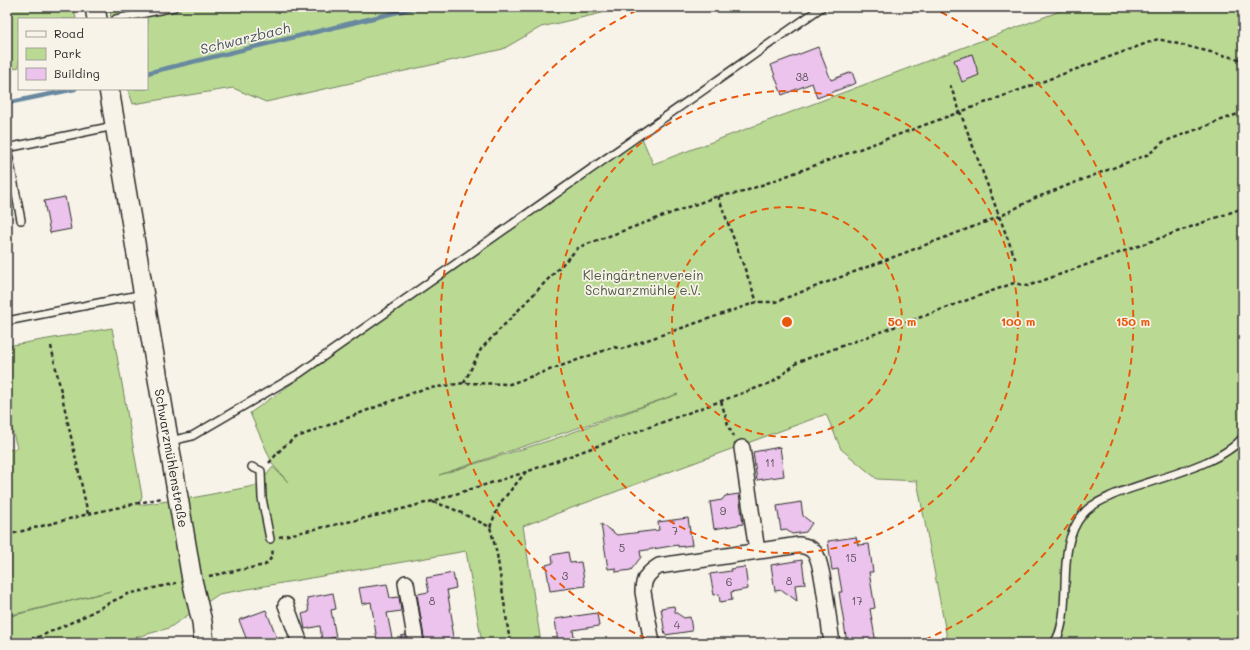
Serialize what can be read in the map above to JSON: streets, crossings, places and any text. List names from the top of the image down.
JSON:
{
  "streets": {
    "street": ["Schwarzmühlenstraße"]
  },
  "water": ["Schwarzbach"],
  "parks": ["Kleingärtnerverein Schwarzmühle e.V."],
  "house_numbers": [
    "38",
    "11",
    "9",
    "7",
    "5",
    "15",
    "3",
    "8",
    "6",
    "8",
    "17",
    "4"
  ],
  "legend": ["Road", "Park", "Building"],
  "rings": ["50 m", "100 m", "150 m"]
}
